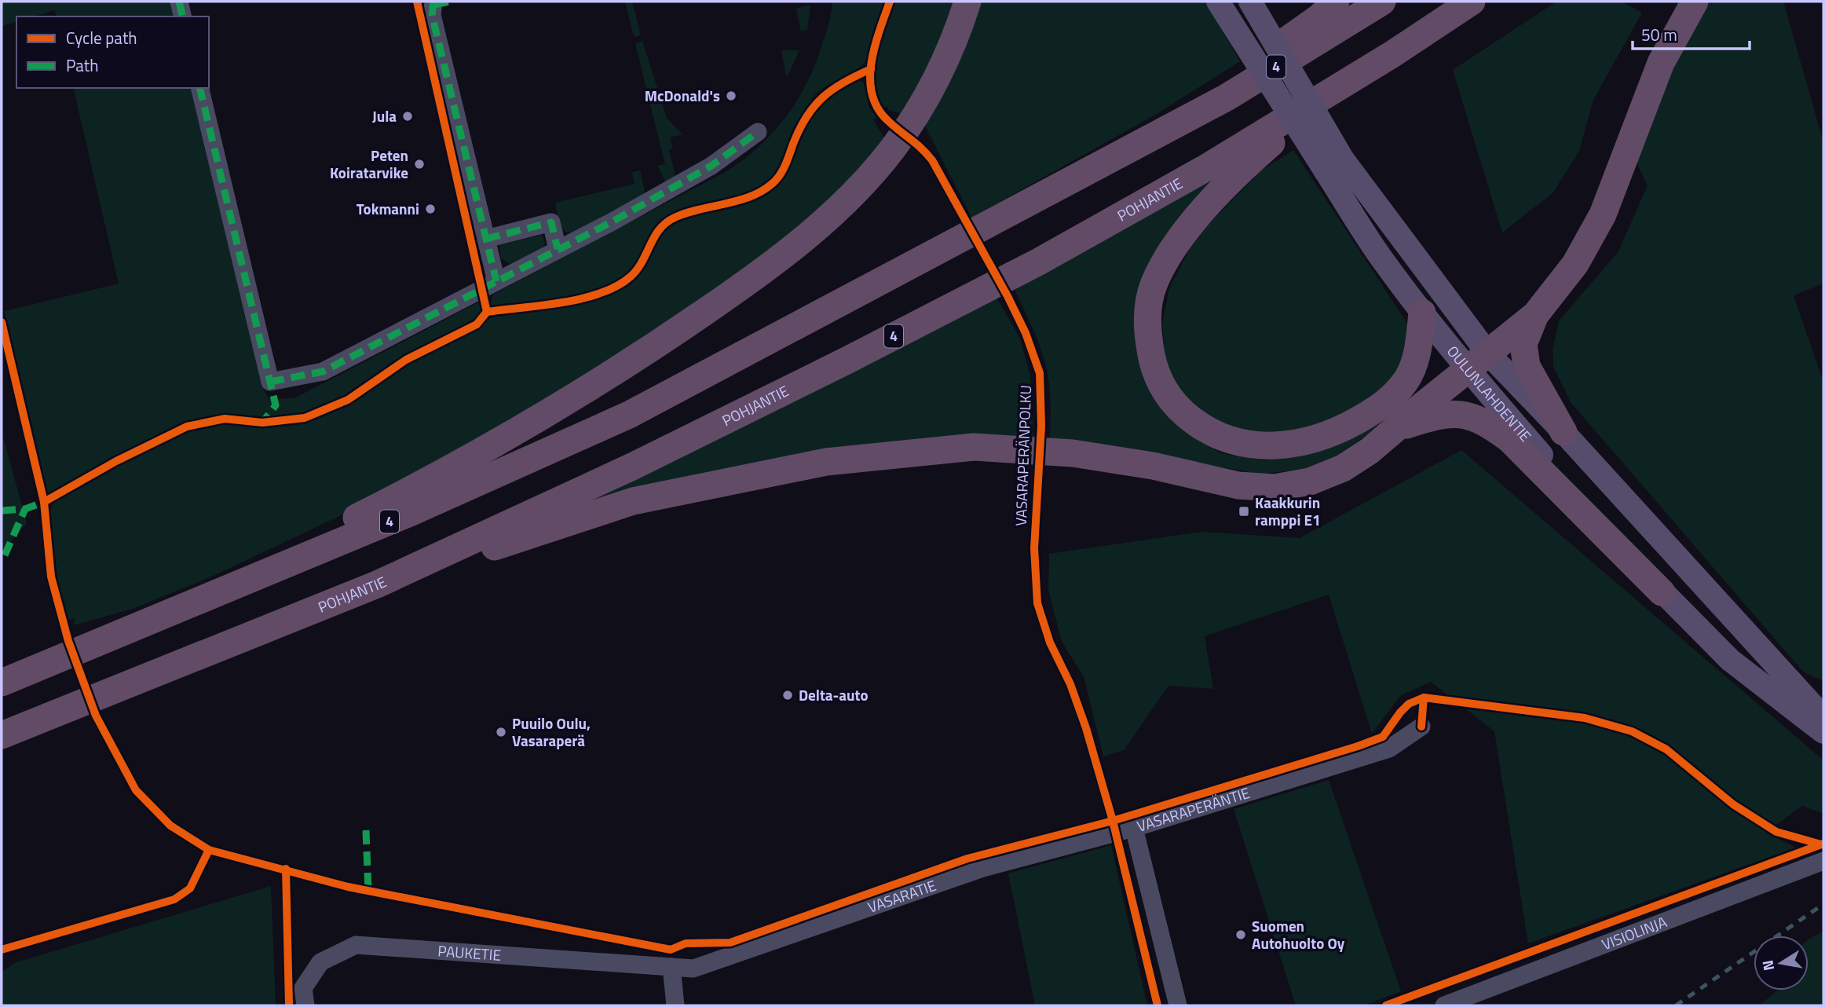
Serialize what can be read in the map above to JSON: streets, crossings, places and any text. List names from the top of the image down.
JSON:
{
  "streets": {
    "highway": ["4", "POHJANTIE"],
    "main road": ["OULUNLAHDENTIE"],
    "street": [
      "VASARAPERÄNTIE",
      "VASARATIE",
      "VISIOLINJA",
      "PAUKETIE"
    ],
    "cycle path": ["VASARAPERÄNPOLKU"]
  },
  "crossings": [
    ["VASARAPERÄNTIE", "VASARATIE"],
    ["VASARATIE", "PAUKETIE"]
  ],
  "places": {
    "other": [
      "McDonald's",
      "Jula",
      "Peten Koiratarvike",
      "Tokmanni",
      "Delta-auto",
      "Puuilo Oulu, Vasaraperä",
      "Suomen Autohuolto Oy"
    ],
    "transit": ["Kaakkurin ramppi E1"]
  },
  "legend": ["Cycle path", "Path"],
  "scale_bar": "50 m",
  "north": "left"
}
